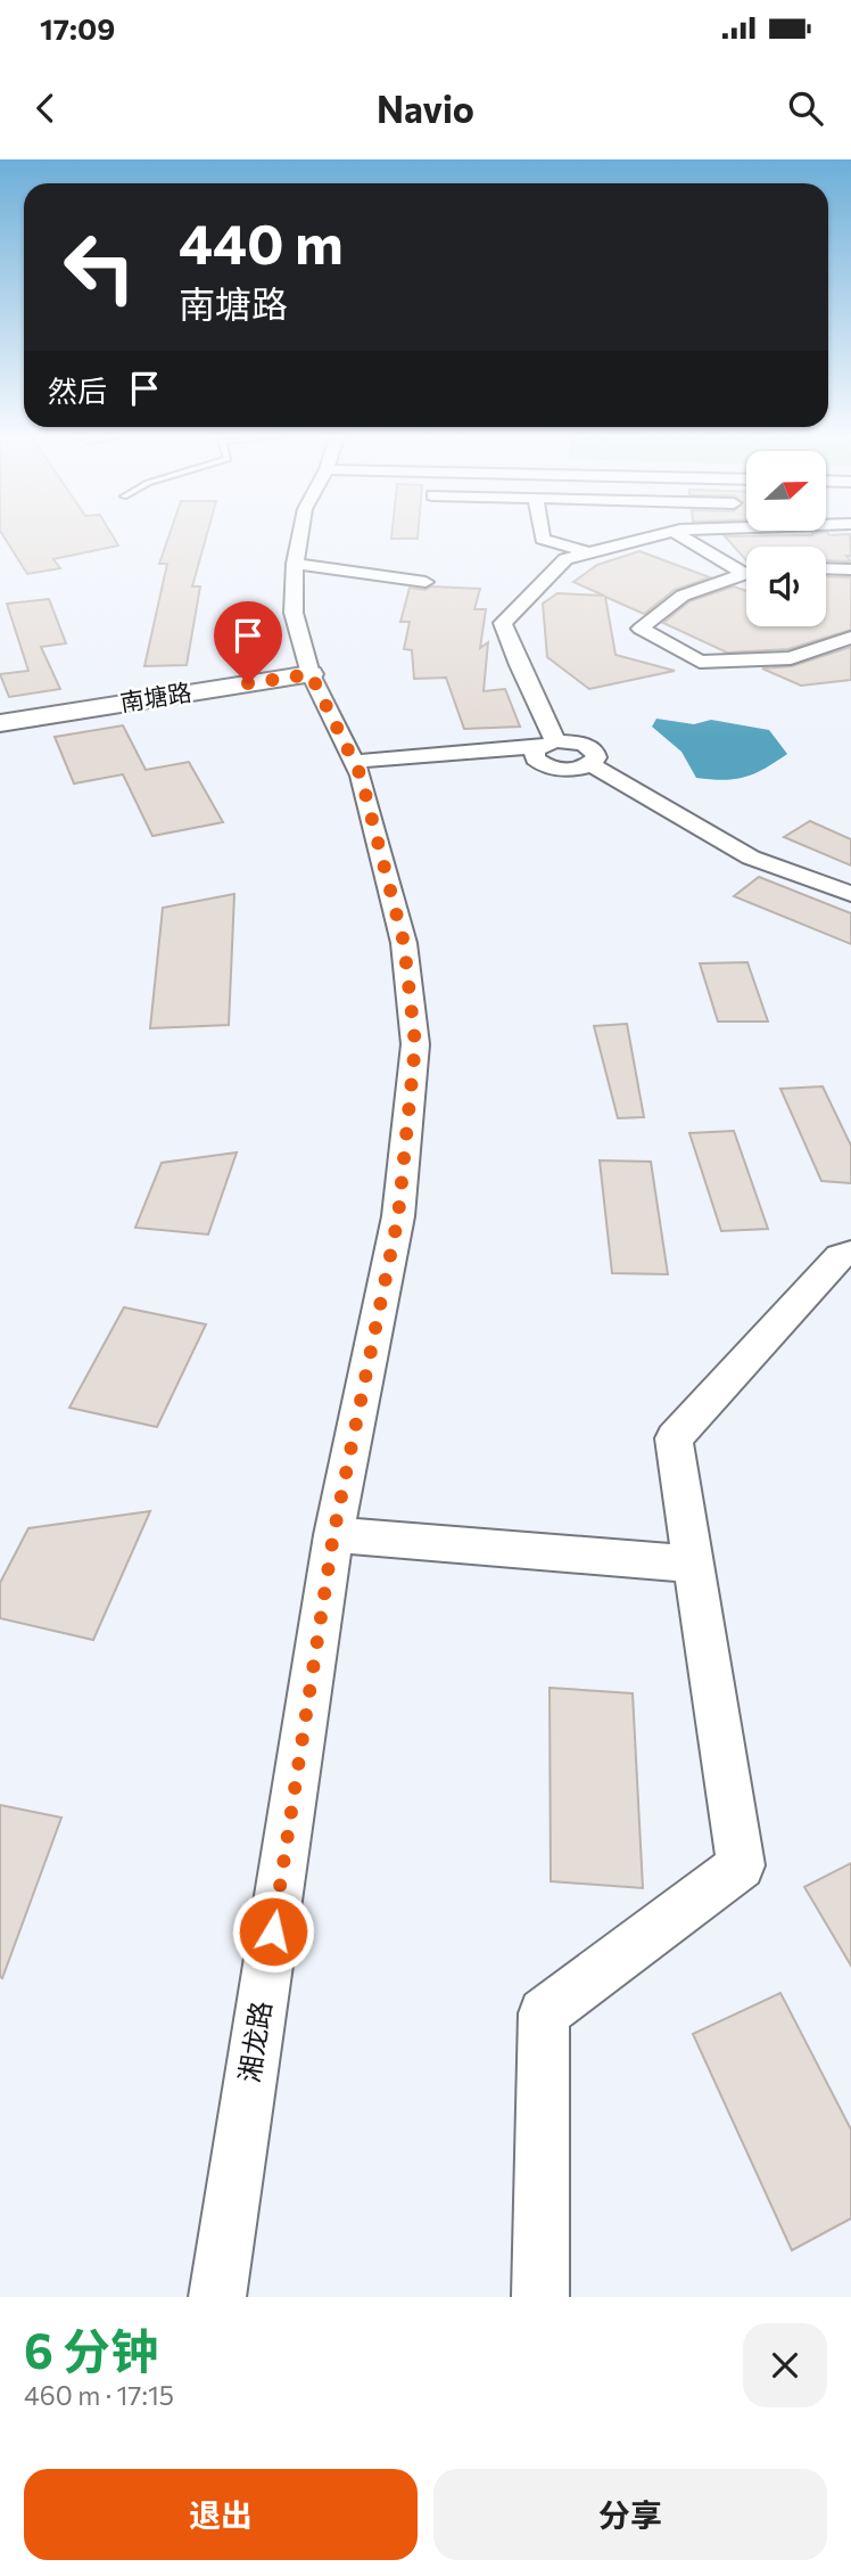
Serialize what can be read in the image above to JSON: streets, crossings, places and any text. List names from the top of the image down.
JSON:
{
  "streets": {
    "street": ["南塘路", "湘龙路"]
  },
  "crossings": [
    ["南塘路", "湘龙路"]
  ],
  "north": "right",
  "page": {
    "status": "17:09",
    "header": "Navio",
    "turn": ["440 m", "南塘路"],
    "then": "然后",
    "heading": ["6 分钟", "460 m · 17:15"],
    "buttons": ["退出", "分享"]
  }
}
